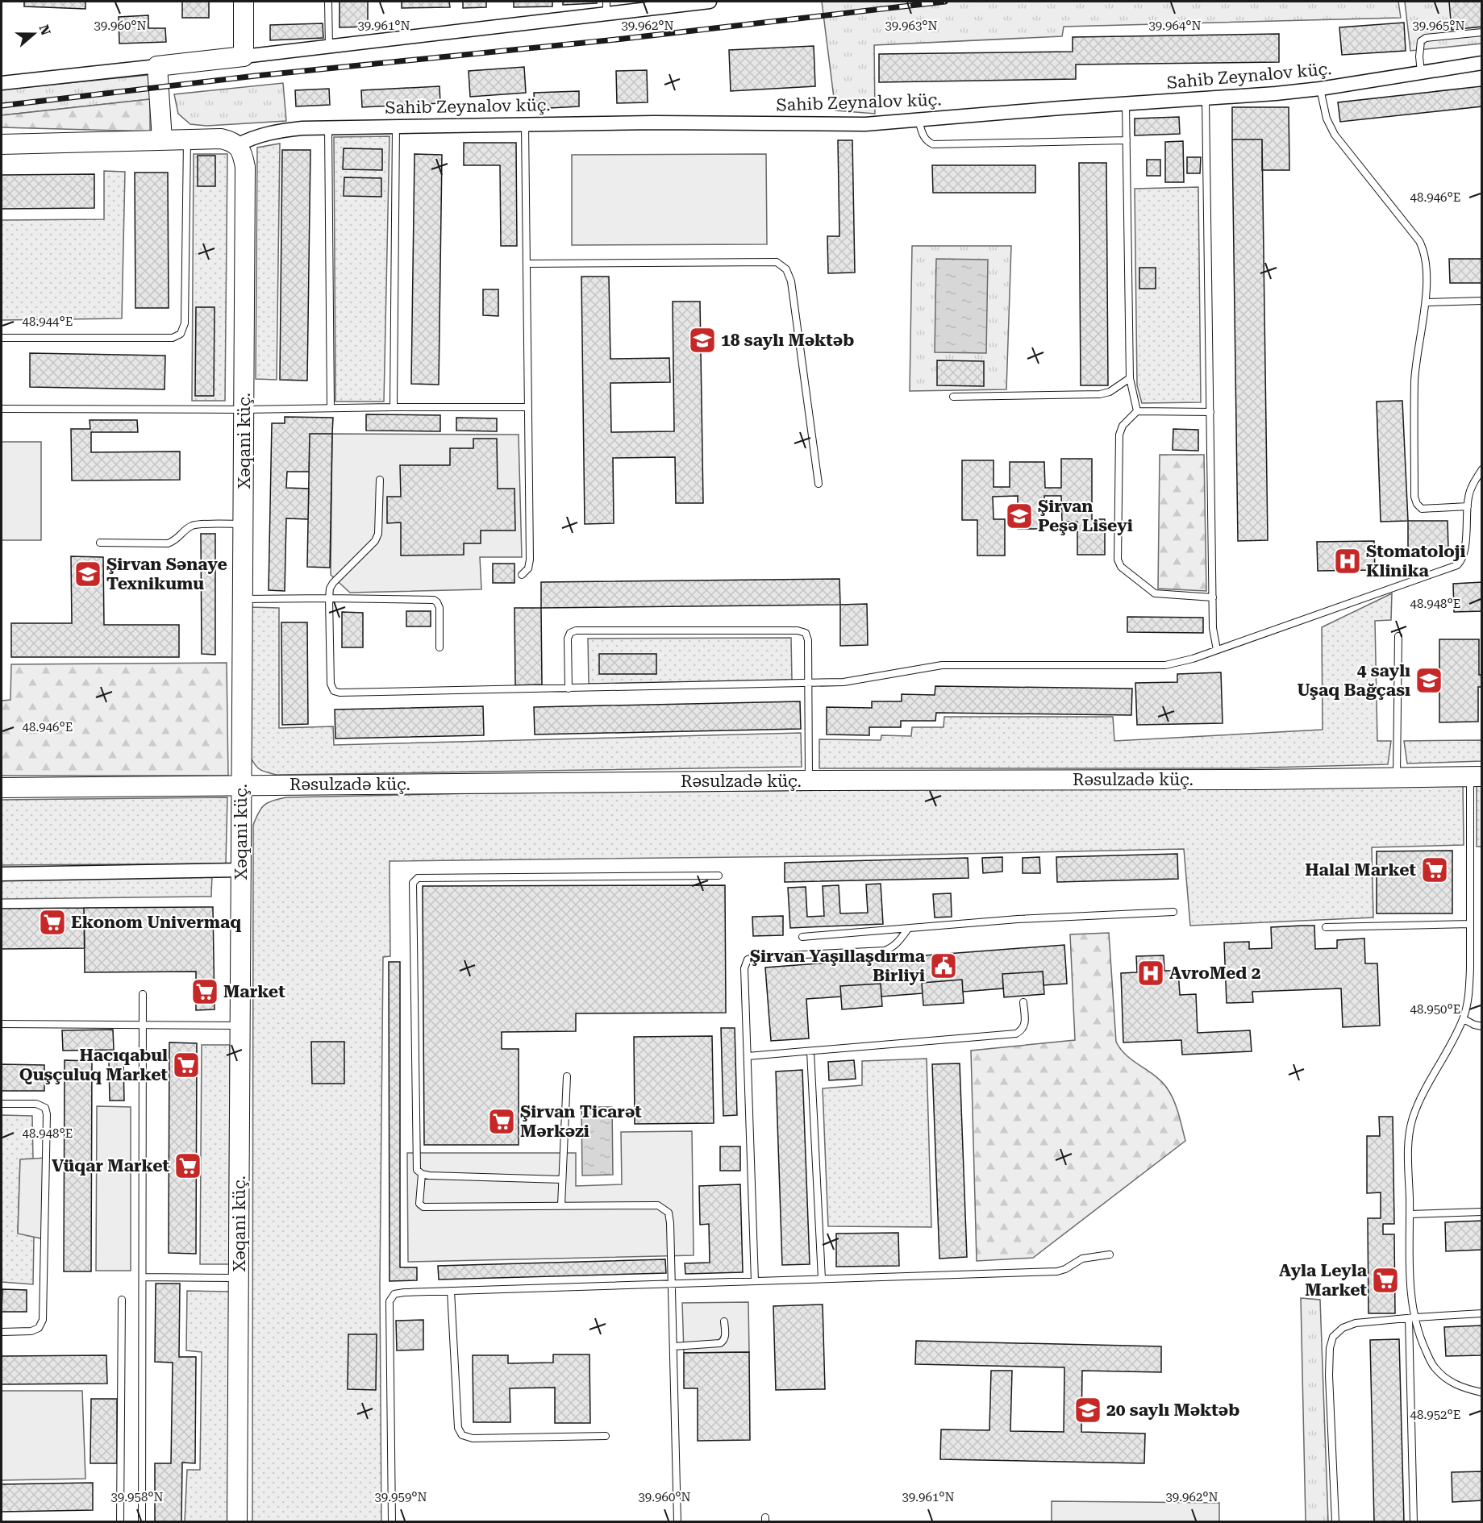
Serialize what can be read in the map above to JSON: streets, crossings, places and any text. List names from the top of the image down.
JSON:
{
  "streets": {
    "street": ["Sahib Zeynalov küç.", "Xəqani küç.", "Rəsulzadə küç."]
  },
  "crossings": [
    ["Sahib Zeynalov küç.", "Xəqani küç."],
    ["Xəqani küç.", "Rəsulzadə küç."]
  ],
  "places": {
    "school or university": [
      "18 saylı Məktəb",
      "Şirvan Peşə Liseyi",
      "Şirvan Sənaye Texnikumu",
      "4 saylı Uşaq Bağçası",
      "20 saylı Məktəb"
    ],
    "hospital": ["Stomatoloji Klinika", "AvroMed 2"],
    "supermarket": [
      "Halal Market",
      "Ekonom Univermaq",
      "Market",
      "Hacıqabul Quşçuluq Market",
      "Şirvan Ticarət Mərkəzi",
      "Vüqar Market",
      "Ayla Leyla Market"
    ],
    "public building": ["Şirvan Yaşıllaşdırma Birliyi"]
  },
  "north": "right",
  "coordinates": [
    "39.960°N",
    "39.961°N",
    "39.962°N",
    "39.963°N",
    "39.964°N",
    "39.965°N",
    "48.946°E",
    "48.944°E",
    "48.948°E",
    "48.950°E",
    "48.952°E",
    "39.958°N",
    "39.959°N"
  ]
}
